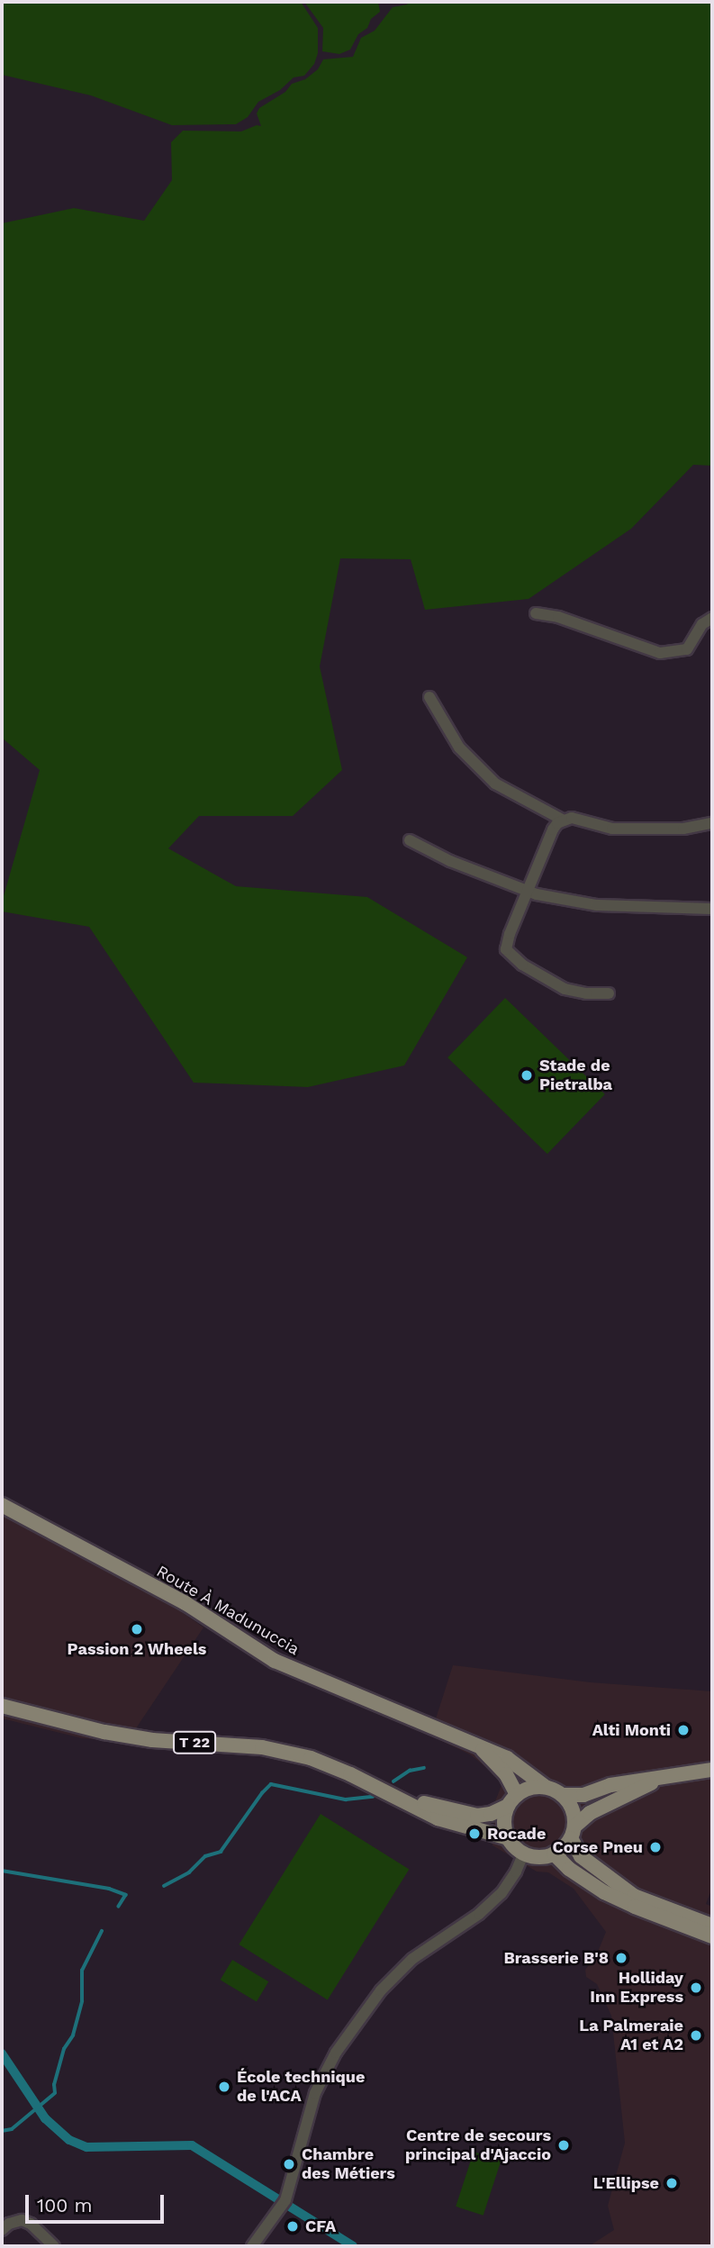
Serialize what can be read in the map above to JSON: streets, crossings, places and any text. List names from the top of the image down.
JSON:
{
  "streets": {
    "main road": ["Route À Madunuccia", "T 22"]
  },
  "crossings": [
    ["Route À Madunuccia", "T 22"]
  ],
  "places": [
    "Stade de Pietralba",
    "Passion 2 Wheels",
    "Alti Monti",
    "Rocade",
    "Corse Pneu",
    "Brasserie B'8",
    "Holliday Inn Express",
    "La Palmeraie A1 et A2",
    "École technique de l'ACA",
    "Centre de secours principal d'Ajaccio",
    "Chambre des Métiers",
    "L'Ellipse",
    "CFA"
  ],
  "scale_bar": "100 m"
}
